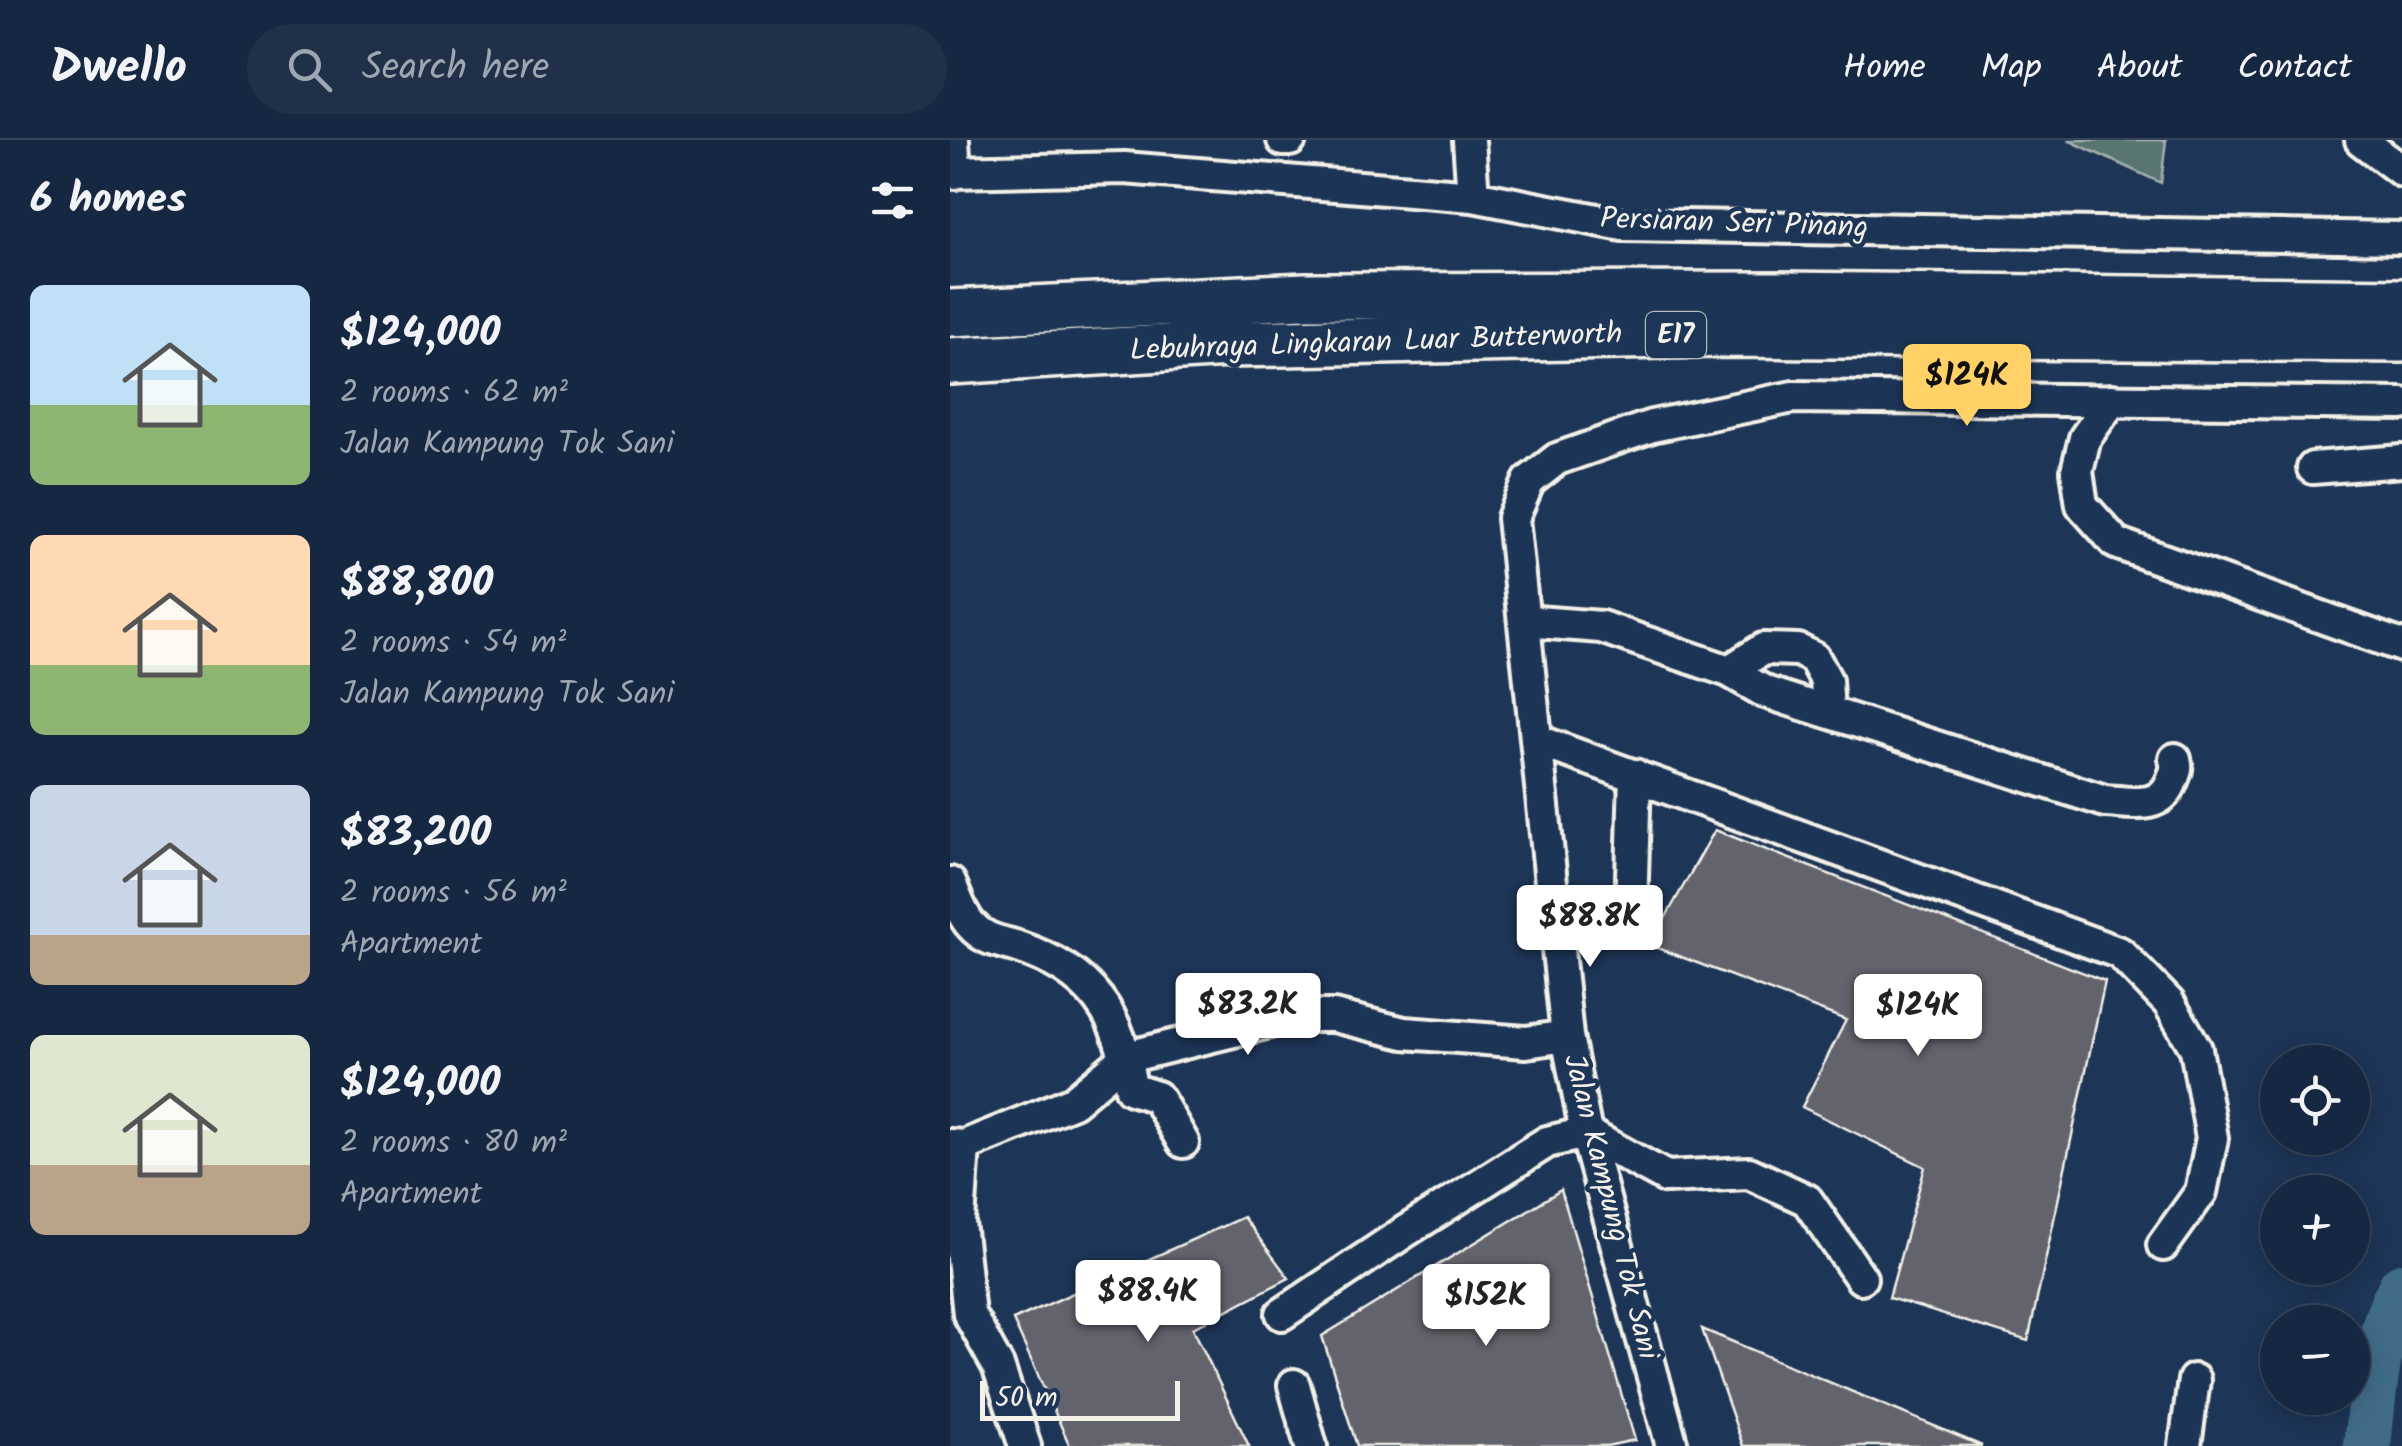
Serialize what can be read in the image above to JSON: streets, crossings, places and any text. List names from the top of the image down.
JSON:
{
  "streets": {
    "highway": ["E17", "Lebuhraya Lingkaran Luar Butterworth"],
    "street": ["Persiaran Seri Pinang", "Jalan Kampung Tok Sani"]
  },
  "scale_bar": "50 m",
  "page": {
    "header": "Dwello",
    "search": "Search here",
    "nav": [
      "Home",
      "Map",
      "About",
      "Contact"
    ],
    "heading": "6 homes",
    "list": [
      {
        "name": "$124,000",
        "note": "2 rooms · 62 m² · Jalan Kampung Tok Sani"
      },
      {
        "name": "$88,800",
        "note": "2 rooms · 54 m² · Jalan Kampung Tok Sani"
      },
      {
        "name": "$83,200",
        "note": "2 rooms · 56 m² · Apartment"
      },
      {
        "name": "$124,000",
        "note": "2 rooms · 80 m² · Apartment"
      }
    ],
    "price": [
      "$124K",
      "$88.8K",
      "$83.2K",
      "$124K",
      "$88.4K",
      "$152K"
    ],
    "map_buttons": ["+", "−"],
    "scale": "50 m"
  }
}
